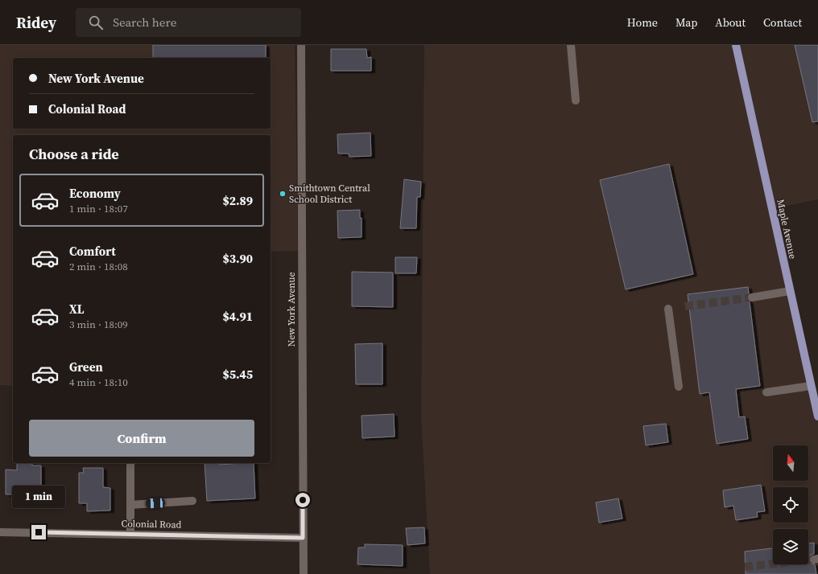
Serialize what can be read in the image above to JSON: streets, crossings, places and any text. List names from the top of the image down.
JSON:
{
  "streets": {
    "main road": ["Maple Avenue"],
    "street": ["New York Avenue", "Colonial Road"]
  },
  "crossings": [
    ["New York Avenue", "Colonial Road"]
  ],
  "places": ["Smithtown Central School District"],
  "north": "top",
  "page": {
    "header": "Ridey",
    "search": "Search here",
    "nav": [
      "Home",
      "Map",
      "About",
      "Contact"
    ],
    "banner": ["New York Avenue", "Colonial Road"],
    "heading": "Choose a ride",
    "list": [
      {
        "name": "Economy",
        "note": "1 min · 18:07",
        "value": "$2.89"
      },
      {
        "name": "Comfort",
        "note": "2 min · 18:08",
        "value": "$3.90"
      },
      {
        "name": "XL",
        "note": "3 min · 18:09",
        "value": "$4.91"
      },
      {
        "name": "Green",
        "note": "4 min · 18:10",
        "value": "$5.45"
      }
    ],
    "buttons": "Confirm",
    "bubble": "1 min"
  }
}
